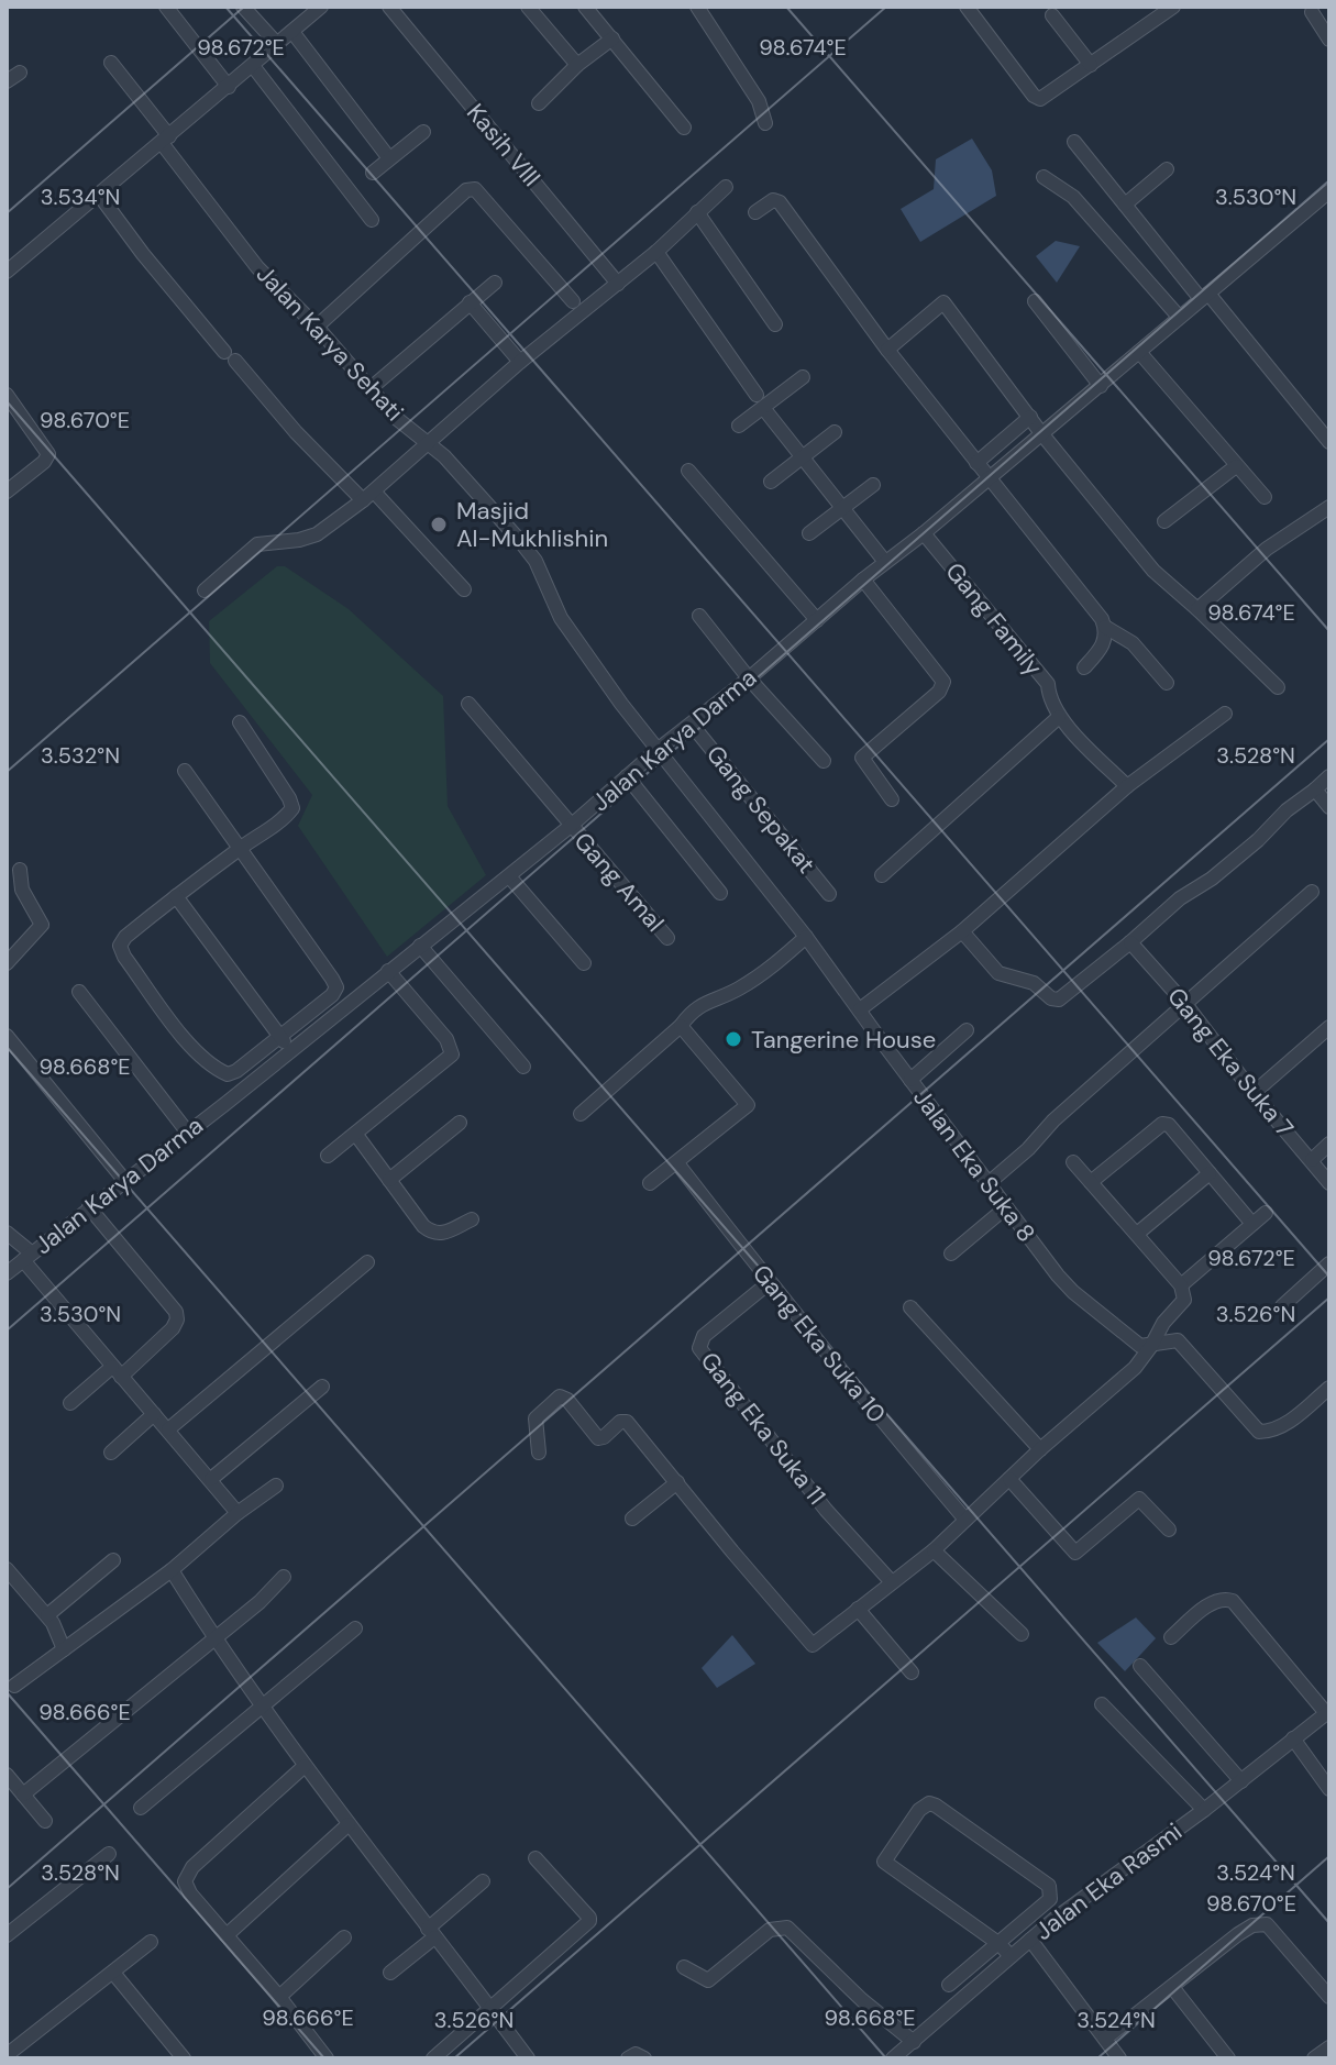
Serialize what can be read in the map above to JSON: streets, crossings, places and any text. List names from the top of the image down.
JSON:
{
  "streets": {
    "street": [
      "Kasih VIII",
      "Jalan Karya Sehati",
      "Gang Family",
      "Jalan Karya Darma",
      "Gang Sepakat",
      "Gang Amal",
      "Gang Eka Suka 7",
      "Jalan Eka Suka 8",
      "Gang Eka Suka 10",
      "Gang Eka Suka 11",
      "Jalan Eka Rasmi"
    ]
  },
  "crossings": [
    ["Jalan Karya Sehati", "Jalan Karya Darma"],
    ["Jalan Karya Sehati", "Jalan Eka Suka 8"],
    ["Gang Family", "Jalan Karya Darma"],
    ["Jalan Karya Darma", "Gang Sepakat"],
    ["Jalan Karya Darma", "Gang Amal"],
    ["Jalan Karya Darma", "Jalan Eka Suka 8"],
    ["Gang Eka Suka 10", "Gang Eka Suka 11"]
  ],
  "places": ["Masjid Al-Mukhlishin", "Tangerine House"],
  "coordinates": [
    "98.672°E",
    "98.674°E",
    "3.534°N",
    "3.530°N",
    "98.670°E",
    "3.532°N",
    "3.528°N",
    "98.668°E",
    "3.526°N",
    "98.666°E",
    "3.524°N"
  ]
}
